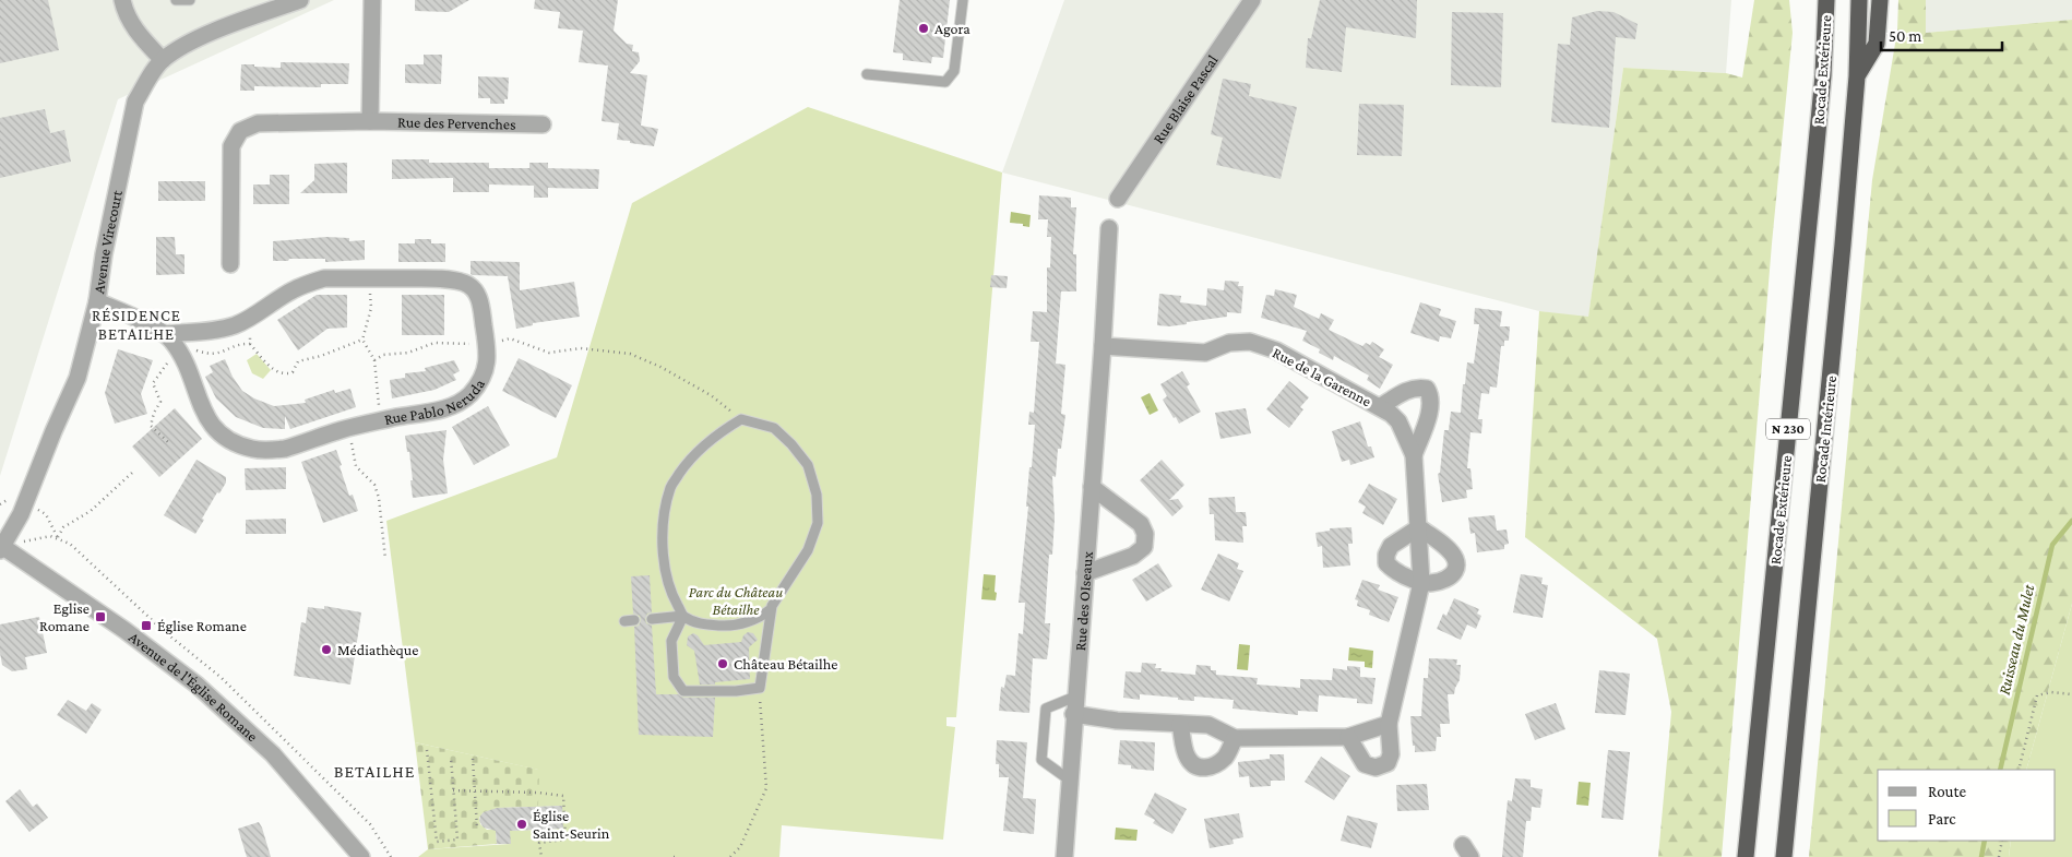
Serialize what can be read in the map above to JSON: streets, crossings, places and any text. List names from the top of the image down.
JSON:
{
  "streets": {
    "highway": ["Rocade Extérieure", "N 230", "Rocade Intérieure"],
    "street": [
      "Rue Blaise Pascal",
      "Rue des Pervenches",
      "Avenue Virecourt",
      "Rue de la Garenne",
      "Rue Pablo Neruda",
      "Rue des OIseaux",
      "Avenue de l'Église Romane"
    ]
  },
  "crossings": [
    ["Avenue Virecourt", "Rue Pablo Neruda"],
    ["Avenue Virecourt", "Avenue de l'Église Romane"],
    ["Rue de la Garenne", "Rue des OIseaux"]
  ],
  "districts": ["RÉSIDENCE BETAILHE", "BETAILHE"],
  "water": ["Ruisseau du Mulet"],
  "parks": ["Parc du Château Bétailhe"],
  "places": {
    "other": [
      "Agora",
      "Médiathèque",
      "Château Bétailhe",
      "Église Saint-Seurin"
    ],
    "transit": ["Eglise Romane", "Église Romane"]
  },
  "legend": ["Route", "Parc"],
  "scale_bar": "50 m"
}
